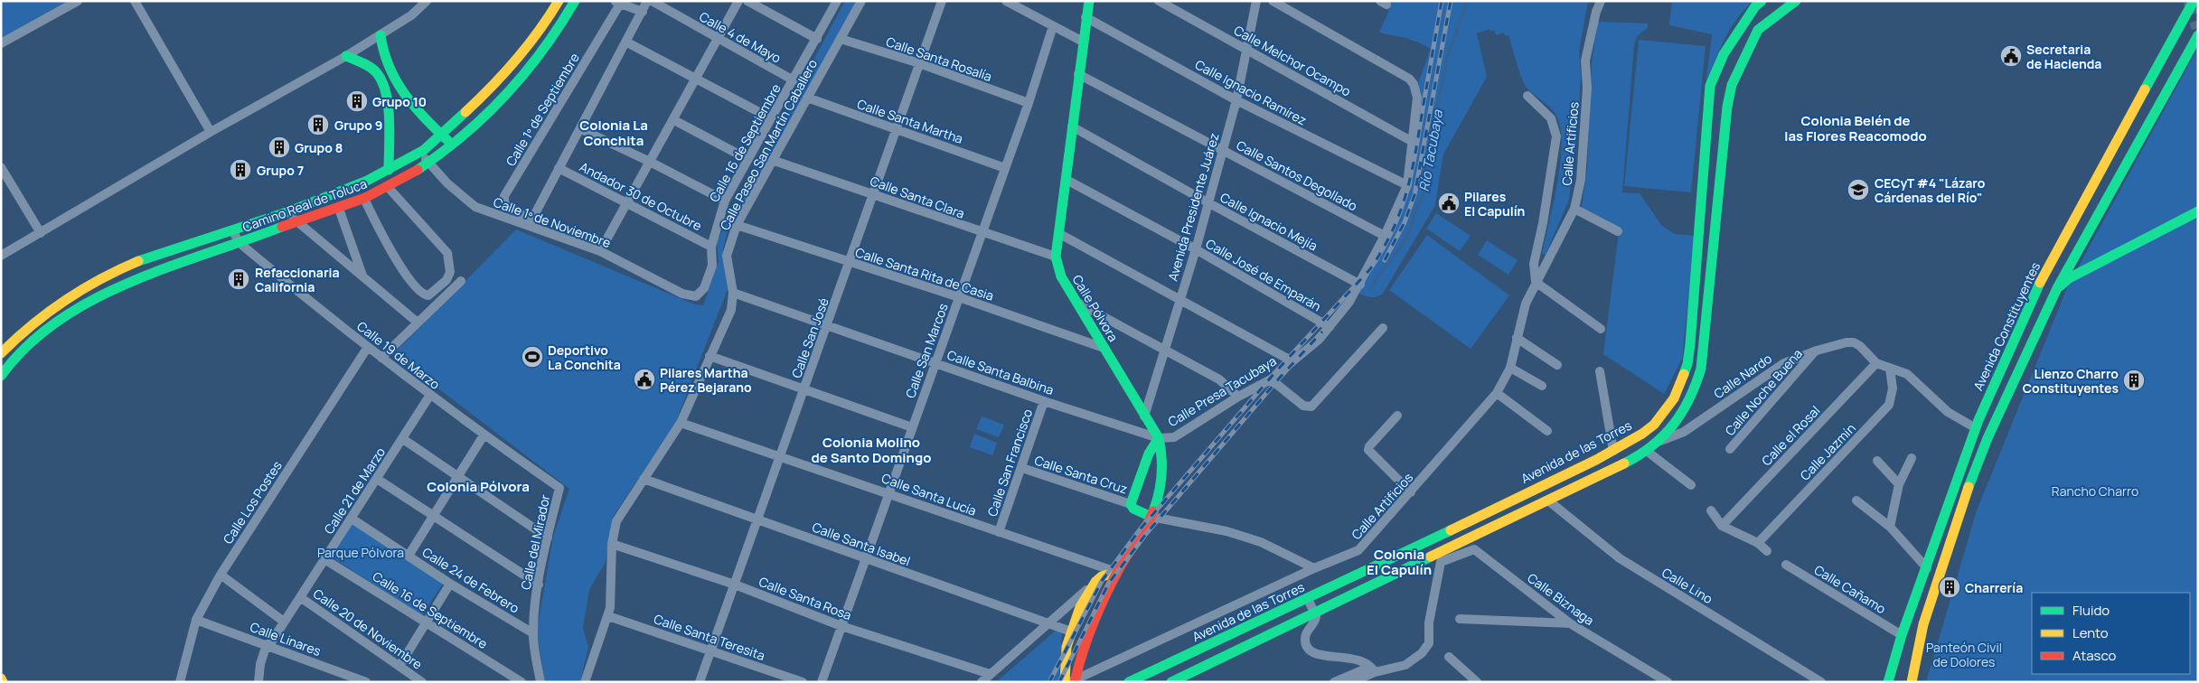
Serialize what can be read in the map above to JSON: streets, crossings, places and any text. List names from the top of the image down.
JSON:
{
  "streets": {
    "main road": [
      "Camino Real de Toluca",
      "Calle Pólvora",
      "Avenida Constituyentes",
      "Avenida de las Torres"
    ],
    "street": [
      "Calle 4 de Mayo",
      "Calle Santa Rosalía",
      "Calle Melchor Ocampo",
      "Calle Ignacio Ramírez",
      "Calle 1º de Septiembre",
      "Calle Santa Martha",
      "Calle 16 de Septiembre",
      "Calle Artificios",
      "Calle Paseo San Martín Caballero",
      "Calle Santos Degollado",
      "Andador 30 de Octubre",
      "Calle Santa Clara",
      "Avenida Presidente Juárez",
      "Calle Ignacio Mejía",
      "Calle 1º de Noviembre",
      "Calle Santa Rita de Casia",
      "Calle José de Emparán",
      "Calle San José",
      "Calle San Marcos",
      "Calle 19 de Marzo",
      "Calle Santa Balbina",
      "Calle Nardo",
      "Calle Presa Tacubaya",
      "Calle Noche Buena",
      "Calle el Rosal",
      "Calle Jazmín",
      "Calle San Francisco",
      "Calle Santa Cruz",
      "Calle 21 de Marzo",
      "Calle Santa Lucía",
      "Calle Los Postes",
      "Calle del Mirador",
      "Calle Santa Isabel",
      "Calle 24 de Febrero",
      "Calle Lino",
      "Calle Cañamo",
      "Calle Santa Rosa",
      "Calle Biznaga",
      "Calle 20 de Noviembre",
      "Calle Santa Teresita",
      "Calle Linares"
    ]
  },
  "crossings": [
    ["Calle 4 de Mayo", "Calle 16 de Septiembre"],
    ["Calle Santa Rosalía", "Calle Paseo San Martín Caballero"],
    ["Calle Santa Rosalía", "Calle San José"],
    ["Calle Santa Rosalía", "Calle San Marcos"],
    ["Calle Melchor Ocampo", "Avenida Presidente Juárez"],
    ["Calle Melchor Ocampo", "Calle Presa Tacubaya"],
    ["Calle Ignacio Ramírez", "Avenida Presidente Juárez"],
    ["Calle Ignacio Ramírez", "Calle Pólvora"],
    ["Calle Ignacio Ramírez", "Calle Presa Tacubaya"],
    ["Calle 1º de Septiembre", "Calle 1º de Noviembre"],
    ["Calle Santa Martha", "Calle Paseo San Martín Caballero"],
    ["Calle Santa Martha", "Calle San José"],
    ["Calle Santa Martha", "Calle San Marcos"],
    ["Calle 16 de Septiembre", "Andador 30 de Octubre"],
    ["Calle 16 de Septiembre", "Calle 1º de Noviembre"],
    ["Calle 16 de Septiembre", "Calle 21 de Marzo"],
    ["Calle Paseo San Martín Caballero", "Calle Santa Clara"],
    ["Calle Paseo San Martín Caballero", "Calle Santa Rita de Casia"],
    ["Calle Paseo San Martín Caballero", "Calle Santa Balbina"],
    ["Calle Paseo San Martín Caballero", "Calle Santa Lucía"],
    ["Calle Paseo San Martín Caballero", "Calle Santa Isabel"],
    ["Calle Paseo San Martín Caballero", "Calle Santa Rosa"],
    ["Calle Santos Degollado", "Avenida Presidente Juárez"],
    ["Calle Santos Degollado", "Calle Pólvora"],
    ["Calle Santos Degollado", "Calle Presa Tacubaya"],
    ["Calle Santa Clara", "Calle Pólvora"],
    ["Calle Santa Clara", "Calle San José"],
    ["Calle Santa Clara", "Calle San Marcos"],
    ["Camino Real de Toluca", "Calle 1º de Noviembre"],
    ["Camino Real de Toluca", "Calle 19 de Marzo"],
    ["Avenida Presidente Juárez", "Calle Ignacio Mejía"],
    ["Avenida Presidente Juárez", "Calle José de Emparán"],
    ["Avenida Presidente Juárez", "Calle Pólvora"],
    ["Calle Ignacio Mejía", "Calle Pólvora"],
    ["Calle Ignacio Mejía", "Calle Presa Tacubaya"],
    ["Calle Santa Rita de Casia", "Calle Pólvora"],
    ["Calle Santa Rita de Casia", "Calle San José"],
    ["Calle Santa Rita de Casia", "Calle San Marcos"],
    ["Calle José de Emparán", "Calle Pólvora"],
    ["Calle José de Emparán", "Calle Presa Tacubaya"],
    ["Calle Pólvora", "Calle Santa Balbina"],
    ["Calle Pólvora", "Calle Presa Tacubaya"],
    ["Avenida Constituyentes", "Calle Cañamo"],
    ["Calle San José", "Calle Santa Balbina"],
    ["Calle San José", "Calle Santa Lucía"],
    ["Calle San José", "Calle Santa Isabel"],
    ["Calle San José", "Calle Santa Rosa"],
    ["Calle San José", "Calle Santa Teresita"],
    ["Calle San Marcos", "Calle Santa Balbina"],
    ["Calle San Marcos", "Calle Santa Lucía"],
    ["Calle San Marcos", "Calle Santa Isabel"],
    ["Calle San Marcos", "Calle Santa Rosa"],
    ["Calle 19 de Marzo", "Calle 21 de Marzo"],
    ["Calle 19 de Marzo", "Calle Los Postes"],
    ["Calle 19 de Marzo", "Calle del Mirador"],
    ["Calle Santa Balbina", "Calle Presa Tacubaya"],
    ["Calle Santa Balbina", "Calle San Francisco"],
    ["Calle Nardo", "Calle Noche Buena"],
    ["Calle Nardo", "Calle el Rosal"],
    ["Calle San Francisco", "Calle Santa Cruz"],
    ["Calle San Francisco", "Calle Santa Lucía"],
    ["Calle 21 de Marzo", "Calle 24 de Febrero"],
    ["Calle 21 de Marzo", "Calle 20 de Noviembre"],
    ["Calle 21 de Marzo", "Calle Linares"],
    ["Calle Los Postes", "Calle Linares"],
    ["Calle del Mirador", "Calle 24 de Febrero"]
  ],
  "districts": [
    "Colonia Belén de las Flores Reacomodo",
    "Colonia La Conchita",
    "Colonia Molino de Santo Domingo",
    "Colonia Pólvora",
    "Colonia El Capulín"
  ],
  "water": ["Río Tacubaya"],
  "parks": ["Rancho Charro", "Parque Pólvora", "Panteón Civil de Dolores"],
  "places": {
    "public building": ["Secretaria de Hacienda", "Pilares El Capulín", "Pilares Martha Pérez Bejarano"],
    "building": [
      "Grupo 10",
      "Grupo 9",
      "Grupo 8",
      "Grupo 7",
      "Refaccionaria California",
      "Lienzo Charro Constituyentes",
      "Charrería"
    ],
    "school or university": ["CECyT #4 \"Lázaro Cárdenas del Río\""],
    "sports": ["Deportivo La Conchita"]
  },
  "legend": ["Fluido", "Lento", "Atasco"]
}
